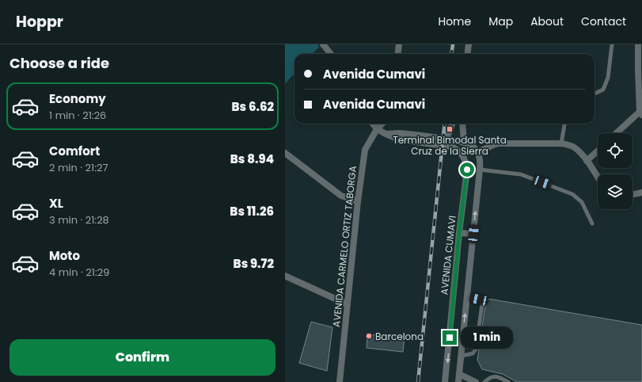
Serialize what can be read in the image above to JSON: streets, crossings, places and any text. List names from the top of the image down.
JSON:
{
  "streets": {
    "street": ["AVENIDA CARMELO ORTIZ TABORGA", "AVENIDA CUMAVI"]
  },
  "crossings": [
    ["AVENIDA CARMELO ORTIZ TABORGA", "AVENIDA CUMAVI"]
  ],
  "places": {
    "transit": ["Terminal Bimodal Santa Cruz de la Sierra"],
    "other": ["Barcelona"]
  },
  "page": {
    "header": "Hoppr",
    "nav": [
      "Home",
      "Map",
      "About",
      "Contact"
    ],
    "heading": "Choose a ride",
    "banner": ["Avenida Cumavi", "Avenida Cumavi"],
    "list": [
      {
        "name": "Economy",
        "note": "1 min · 21:26",
        "value": "Bs 6.62"
      },
      {
        "name": "Comfort",
        "note": "2 min · 21:27",
        "value": "Bs 8.94"
      },
      {
        "name": "XL",
        "note": "3 min · 21:28",
        "value": "Bs 11.26"
      },
      {
        "name": "Moto",
        "note": "4 min · 21:29",
        "value": "Bs 9.72"
      }
    ],
    "bubble": "1 min",
    "buttons": "Confirm"
  }
}
